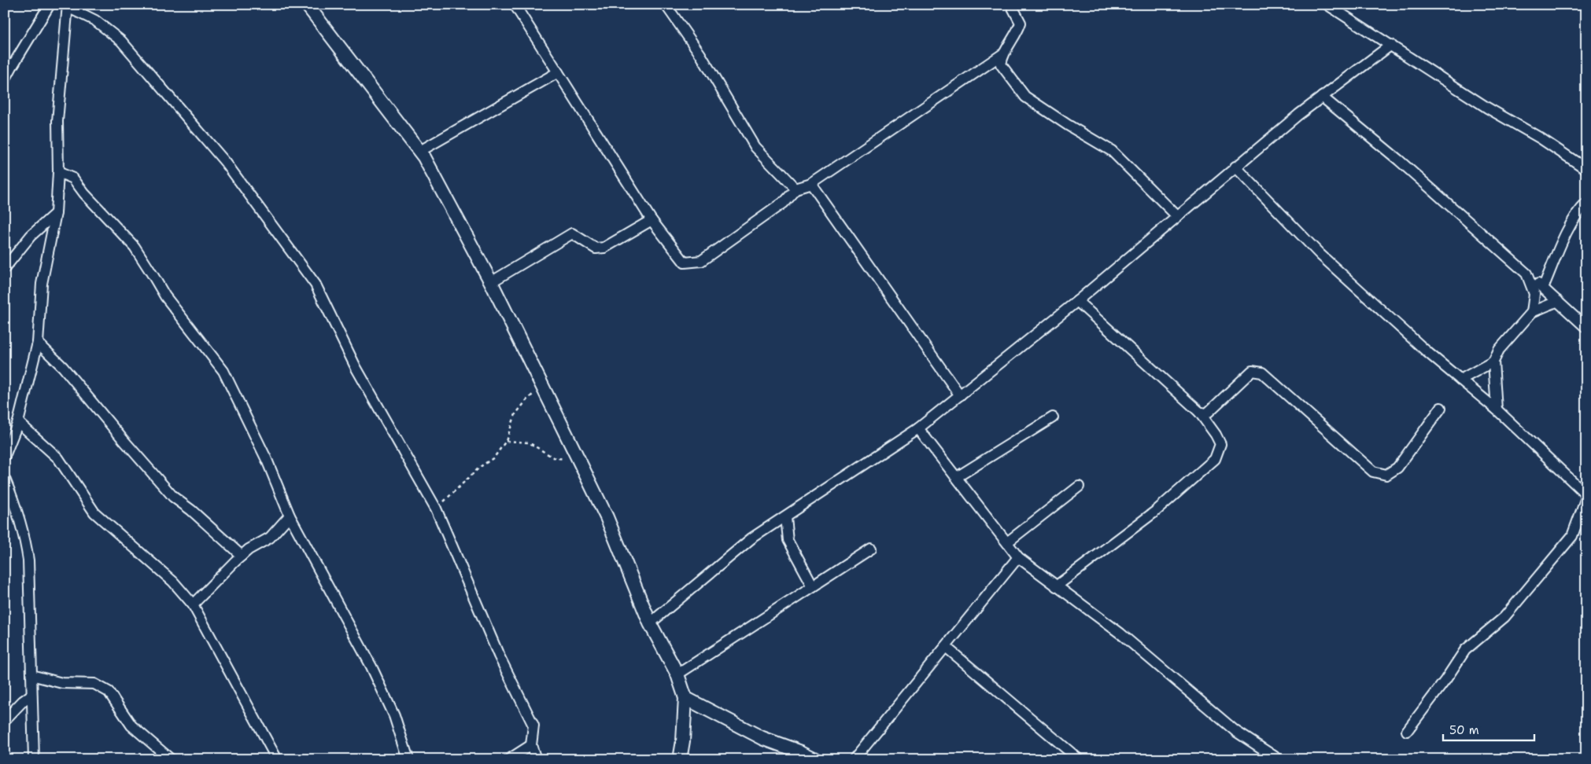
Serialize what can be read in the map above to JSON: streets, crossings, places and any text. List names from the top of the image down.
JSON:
{
  "scale_bar": "50 m"
}
